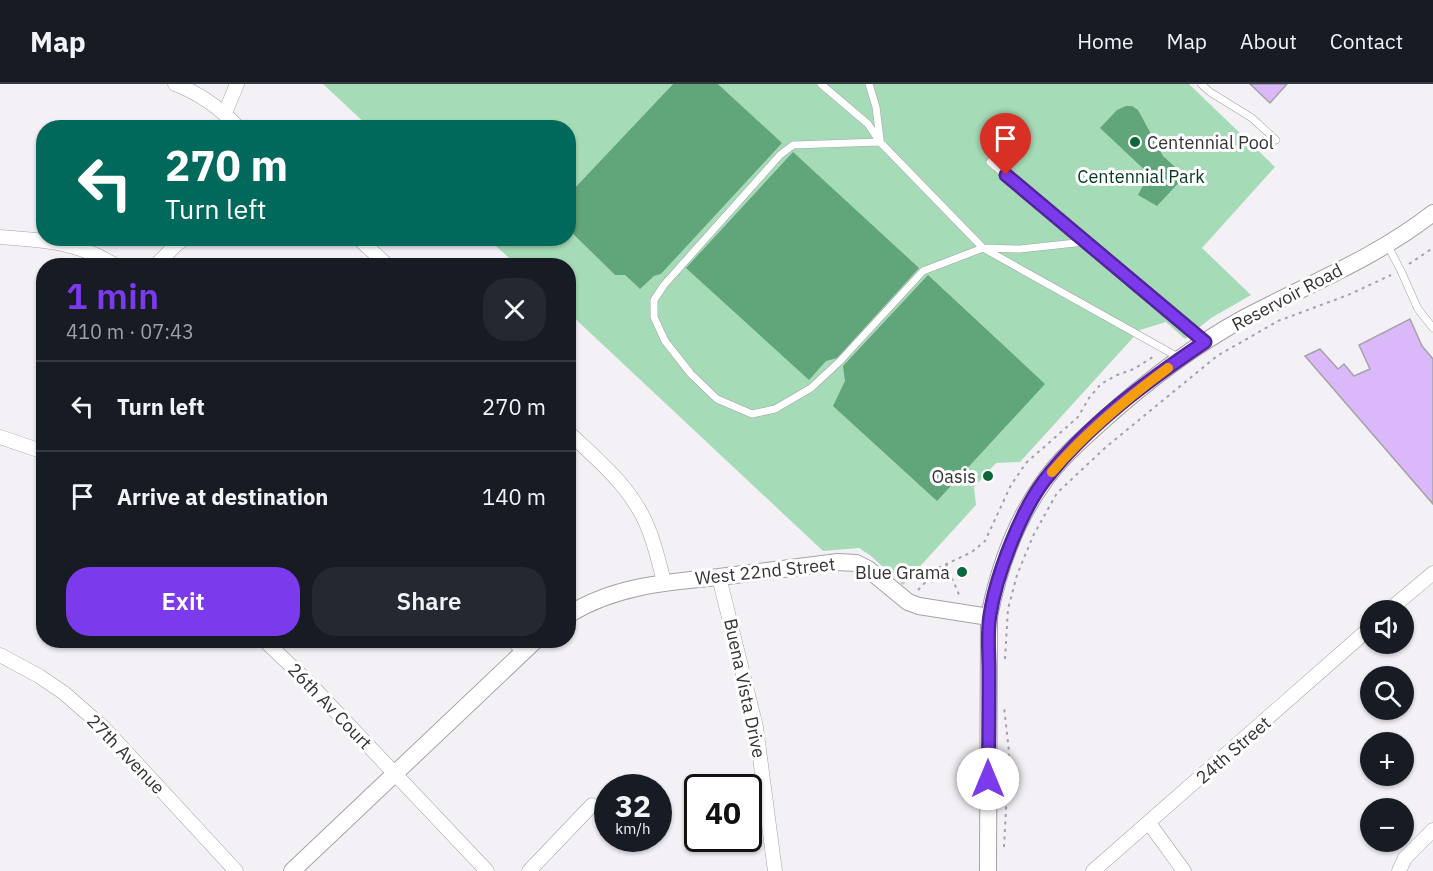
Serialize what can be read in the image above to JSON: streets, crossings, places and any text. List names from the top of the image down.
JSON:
{
  "streets": {
    "street": [
      "Reservoir Road",
      "West 22nd Street",
      "Buena Vista Drive",
      "26th Av Court",
      "24th Street",
      "27th Avenue"
    ]
  },
  "crossings": [
    ["Reservoir Road", "West 22nd Street"],
    ["West 22nd Street", "Buena Vista Drive"]
  ],
  "parks": ["Centennial Park"],
  "places": ["Centennial Pool", "Oasis", "Blue Grama"],
  "page": {
    "header": "Map",
    "nav": [
      "Home",
      "Map",
      "About",
      "Contact"
    ],
    "turn": ["270 m", "Turn left"],
    "heading": ["1 min", "410 m · 07:43"],
    "list": [
      {
        "name": "Turn left",
        "value": "270 m"
      },
      {
        "name": "Arrive at destination",
        "value": "140 m"
      }
    ],
    "buttons": ["Exit", "Share"],
    "map_buttons": ["+", "−"],
    "speed": "32 km/h",
    "limit": "40"
  }
}
